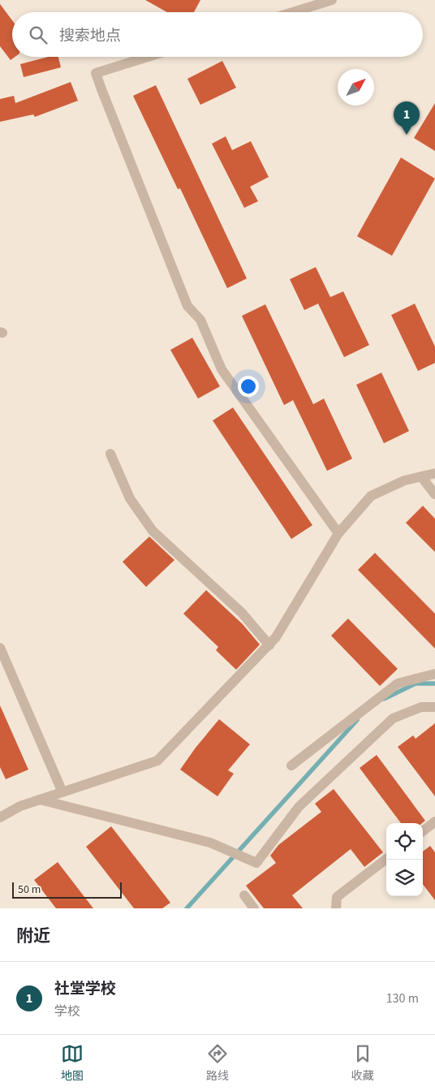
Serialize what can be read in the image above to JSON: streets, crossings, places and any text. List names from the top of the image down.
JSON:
{
  "scale_bar": "50 m",
  "north": "top right",
  "page": {
    "search": "搜索地点",
    "pins": "1",
    "scale": "50 m",
    "heading": "附近",
    "list": [
      {
        "mark": "1",
        "name": "社堂学校",
        "note": "学校",
        "value": "130 m"
      }
    ],
    "nav": ["地图", "路线", "收藏"]
  }
}
